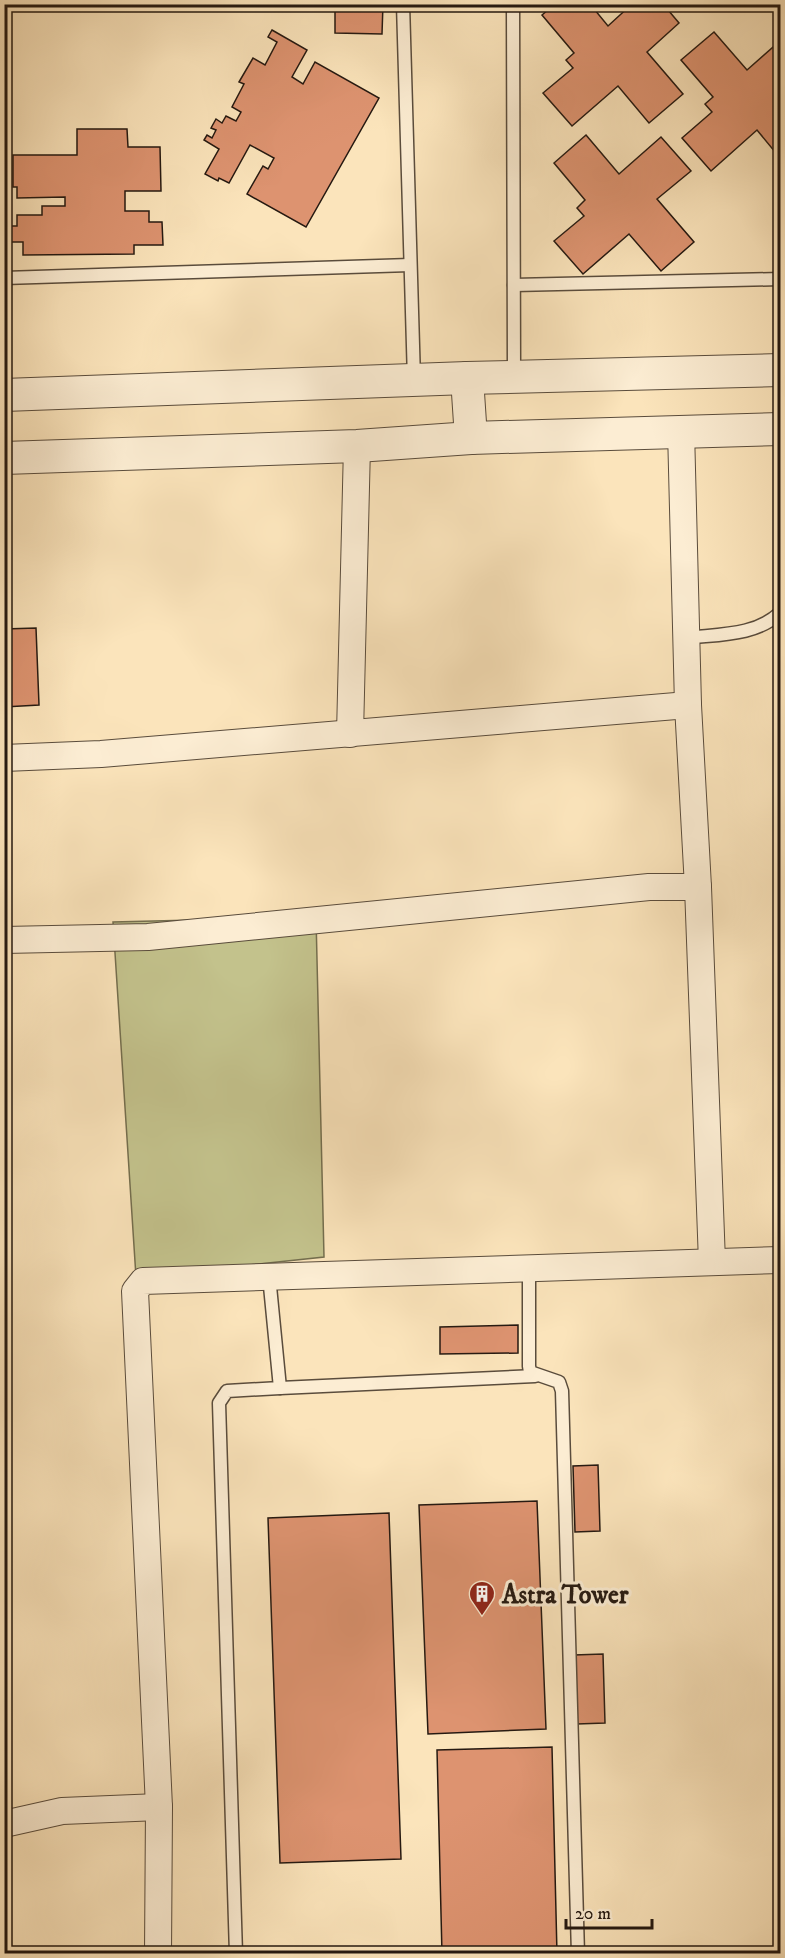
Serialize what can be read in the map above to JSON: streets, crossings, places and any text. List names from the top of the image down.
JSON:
{
  "places": {
    "building": ["Astra Tower"]
  },
  "scale_bar": "20 m"
}
